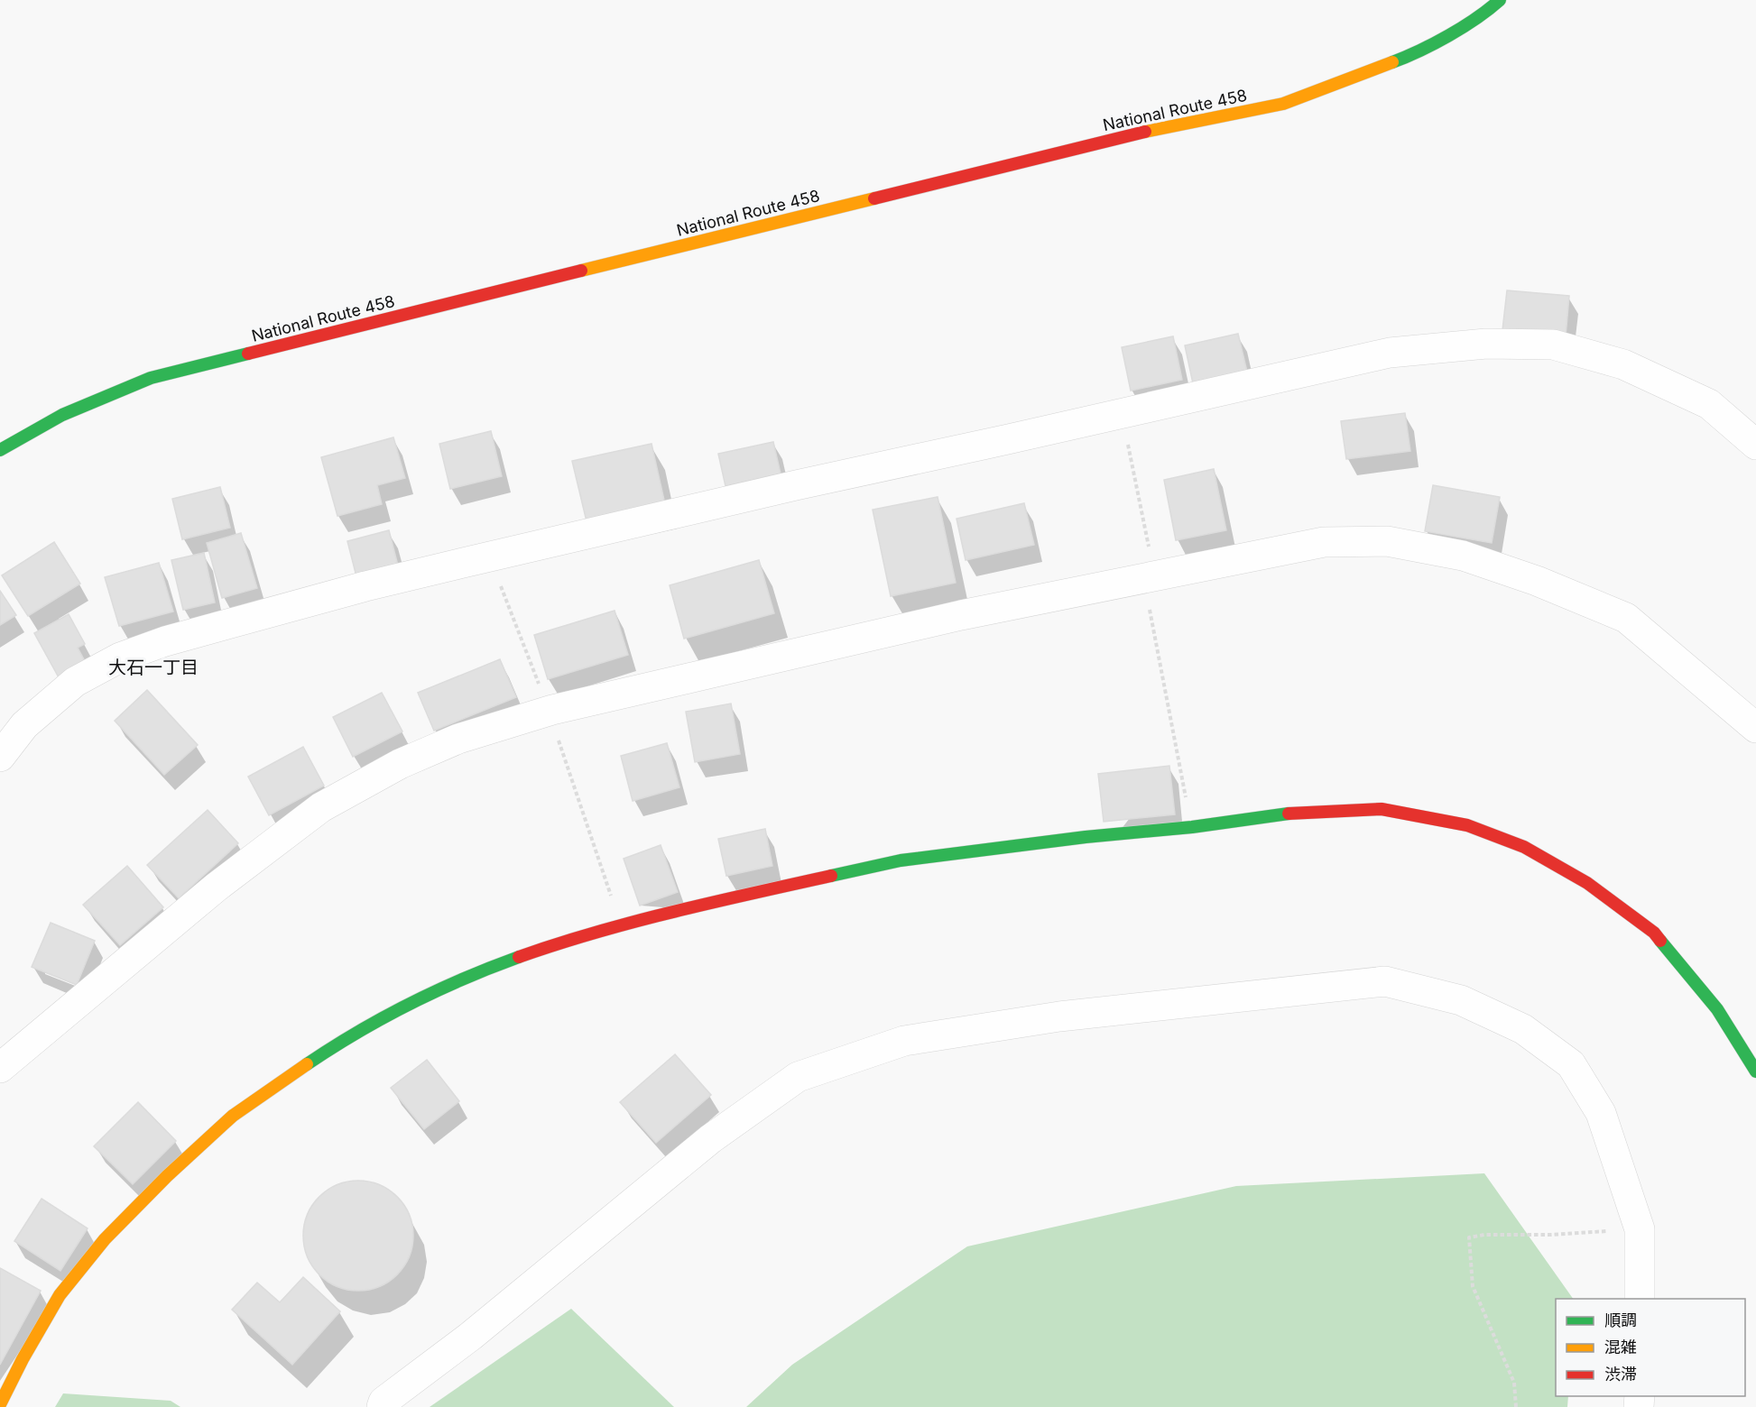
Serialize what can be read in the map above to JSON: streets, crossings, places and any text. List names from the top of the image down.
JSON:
{
  "streets": {
    "main road": ["National Route 458"]
  },
  "districts": ["大石一丁目"],
  "legend": ["順調", "混雑", "渋滞"]
}
